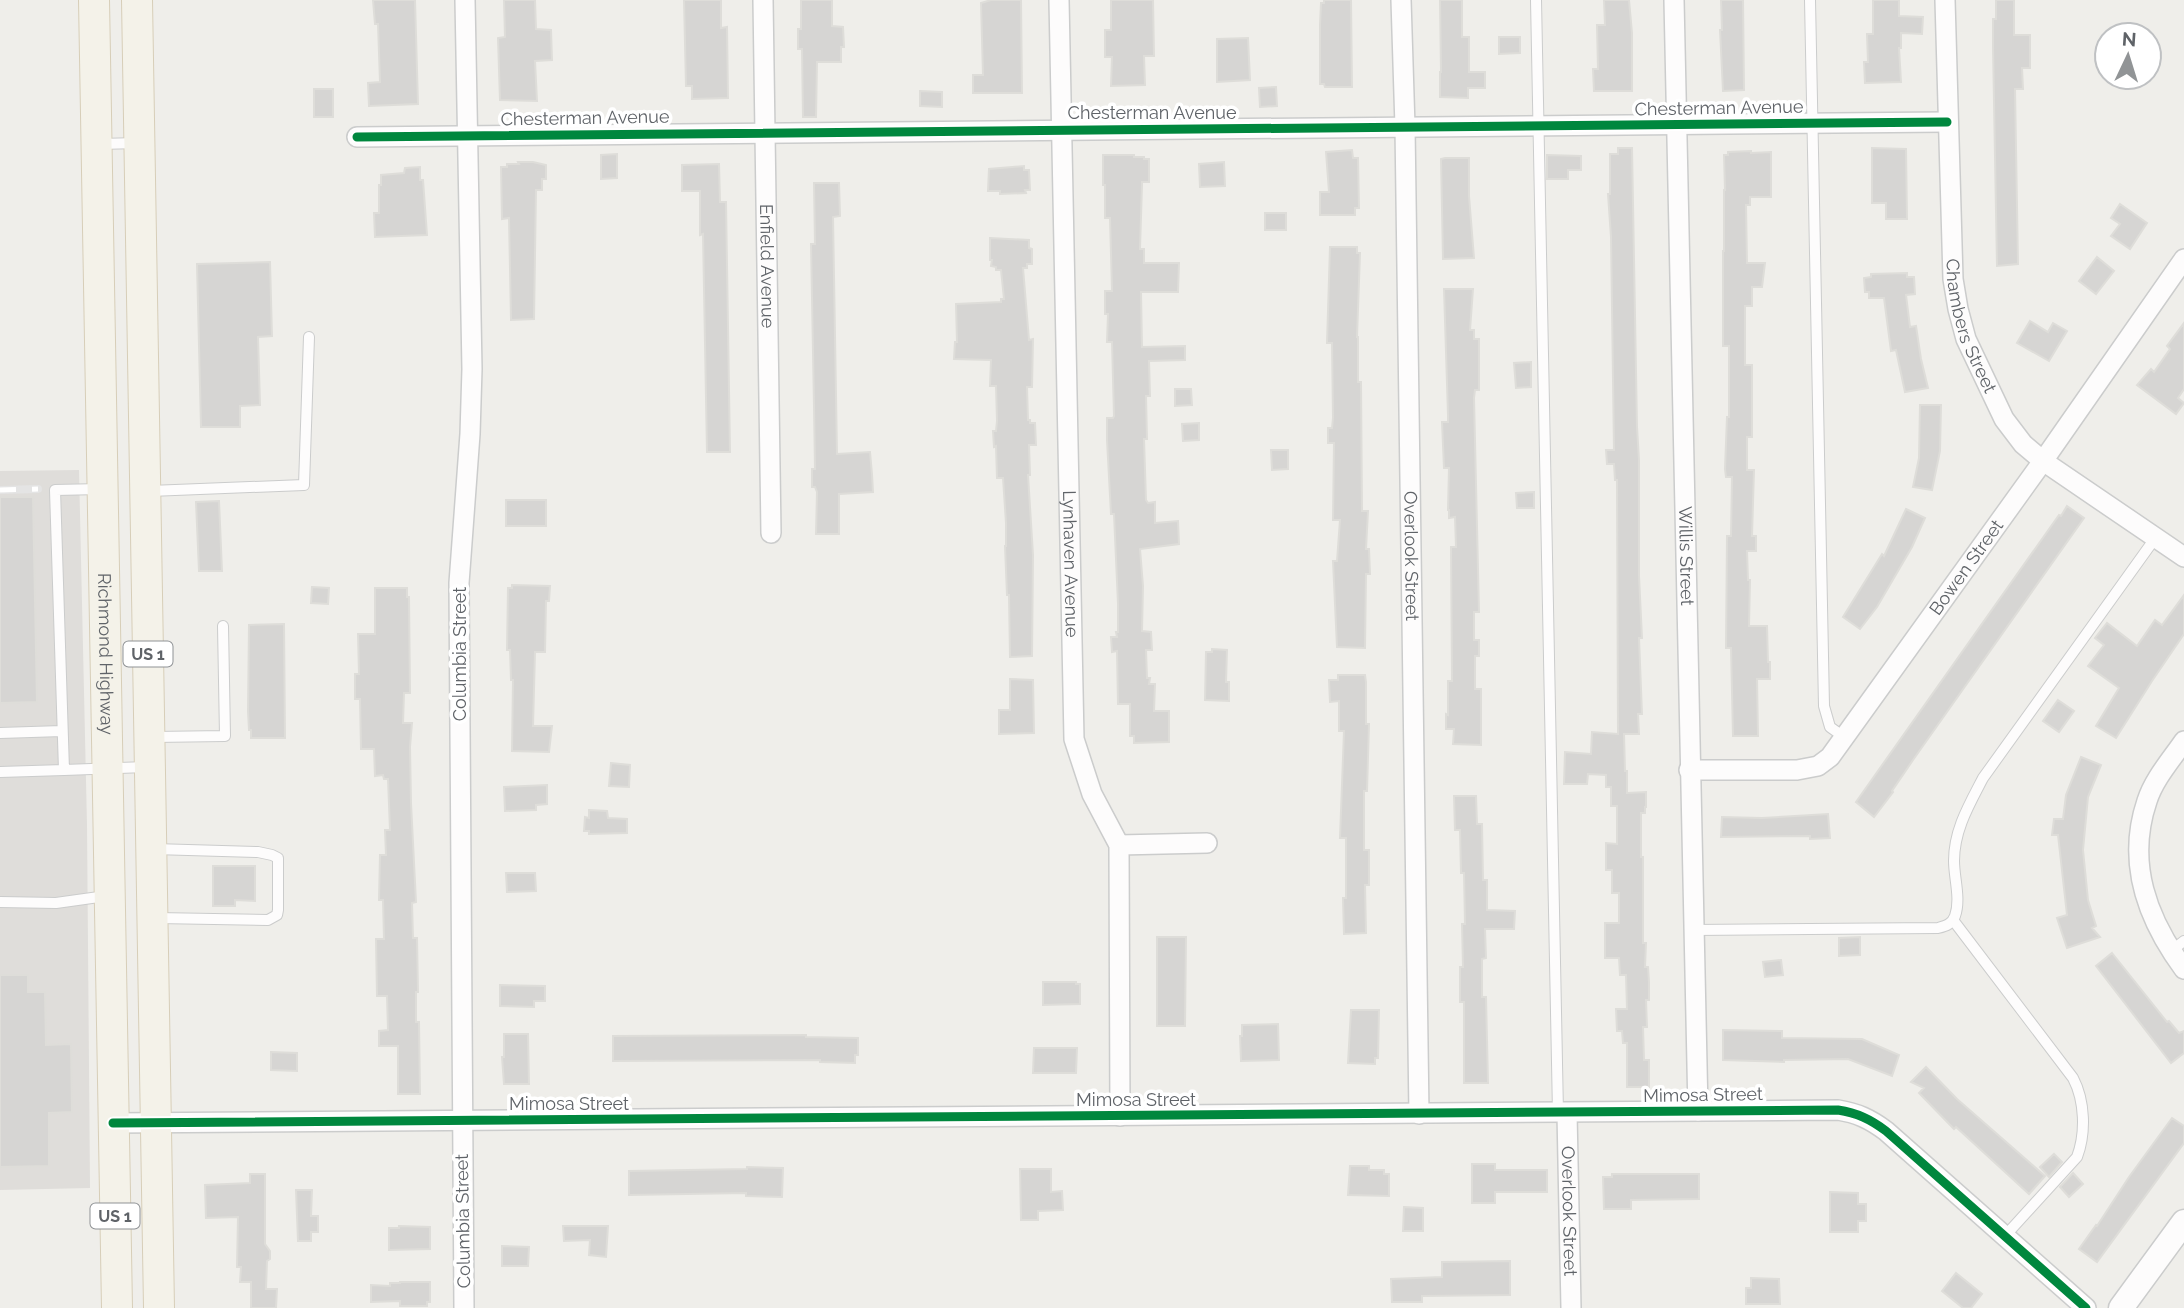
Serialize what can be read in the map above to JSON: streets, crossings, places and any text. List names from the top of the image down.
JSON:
{
  "streets": {
    "main road": ["Richmond Highway", "US 1"],
    "street": [
      "Chesterman Avenue",
      "Enfield Avenue",
      "Chambers Street",
      "Willis Street",
      "Overlook Street",
      "Lynhaven Avenue",
      "Bowen Street",
      "Columbia Street",
      "Mimosa Street"
    ]
  },
  "crossings": [
    ["Chesterman Avenue", "Enfield Avenue"],
    ["Chesterman Avenue", "Chambers Street"],
    ["Chesterman Avenue", "Willis Street"],
    ["Chesterman Avenue", "Overlook Street"],
    ["Chesterman Avenue", "Lynhaven Avenue"],
    ["Chesterman Avenue", "Columbia Street"],
    ["Chambers Street", "Bowen Street"],
    ["Willis Street", "Bowen Street"],
    ["Willis Street", "Mimosa Street"],
    ["Overlook Street", "Mimosa Street"],
    ["Lynhaven Avenue", "Mimosa Street"],
    ["Richmond Highway", "Mimosa Street"],
    ["US 1", "Mimosa Street"],
    ["Columbia Street", "Mimosa Street"]
  ],
  "north": "top"
}
